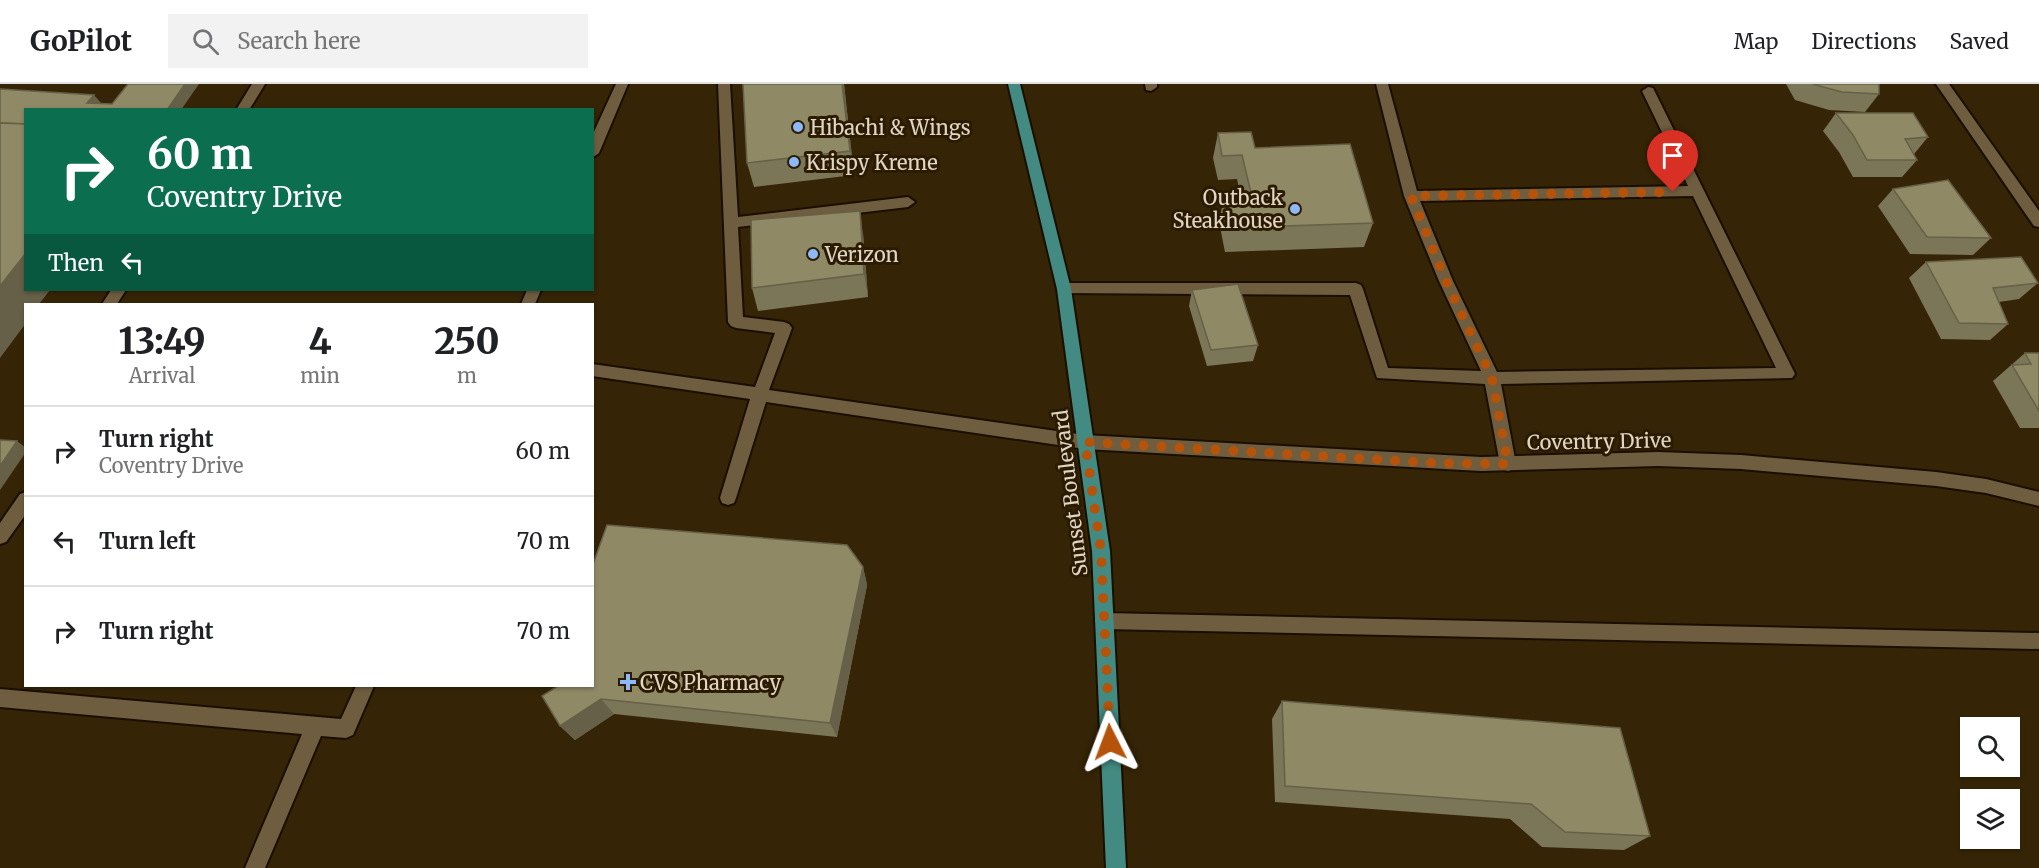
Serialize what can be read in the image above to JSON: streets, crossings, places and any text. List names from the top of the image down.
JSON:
{
  "streets": {
    "main road": ["Sunset Boulevard"],
    "street": ["Coventry Drive"]
  },
  "crossings": [
    ["Coventry Drive", "Sunset Boulevard"]
  ],
  "places": {
    "other": [
      "Hibachi & Wings",
      "Krispy Kreme",
      "Outback Steakhouse",
      "Verizon"
    ],
    "health": ["CVS Pharmacy"]
  },
  "page": {
    "header": "GoPilot",
    "search": "Search here",
    "nav": ["Map", "Directions", "Saved"],
    "turn": ["60 m", "Coventry Drive"],
    "then": "Then",
    "eta": [
      "13:49",
      "Arrival",
      "4",
      "min",
      "250",
      "m"
    ],
    "list": [
      {
        "name": "Turn right",
        "note": "Coventry Drive",
        "value": "60 m"
      },
      {
        "name": "Turn left",
        "value": "70 m"
      },
      {
        "name": "Turn right",
        "value": "70 m"
      }
    ]
  }
}
